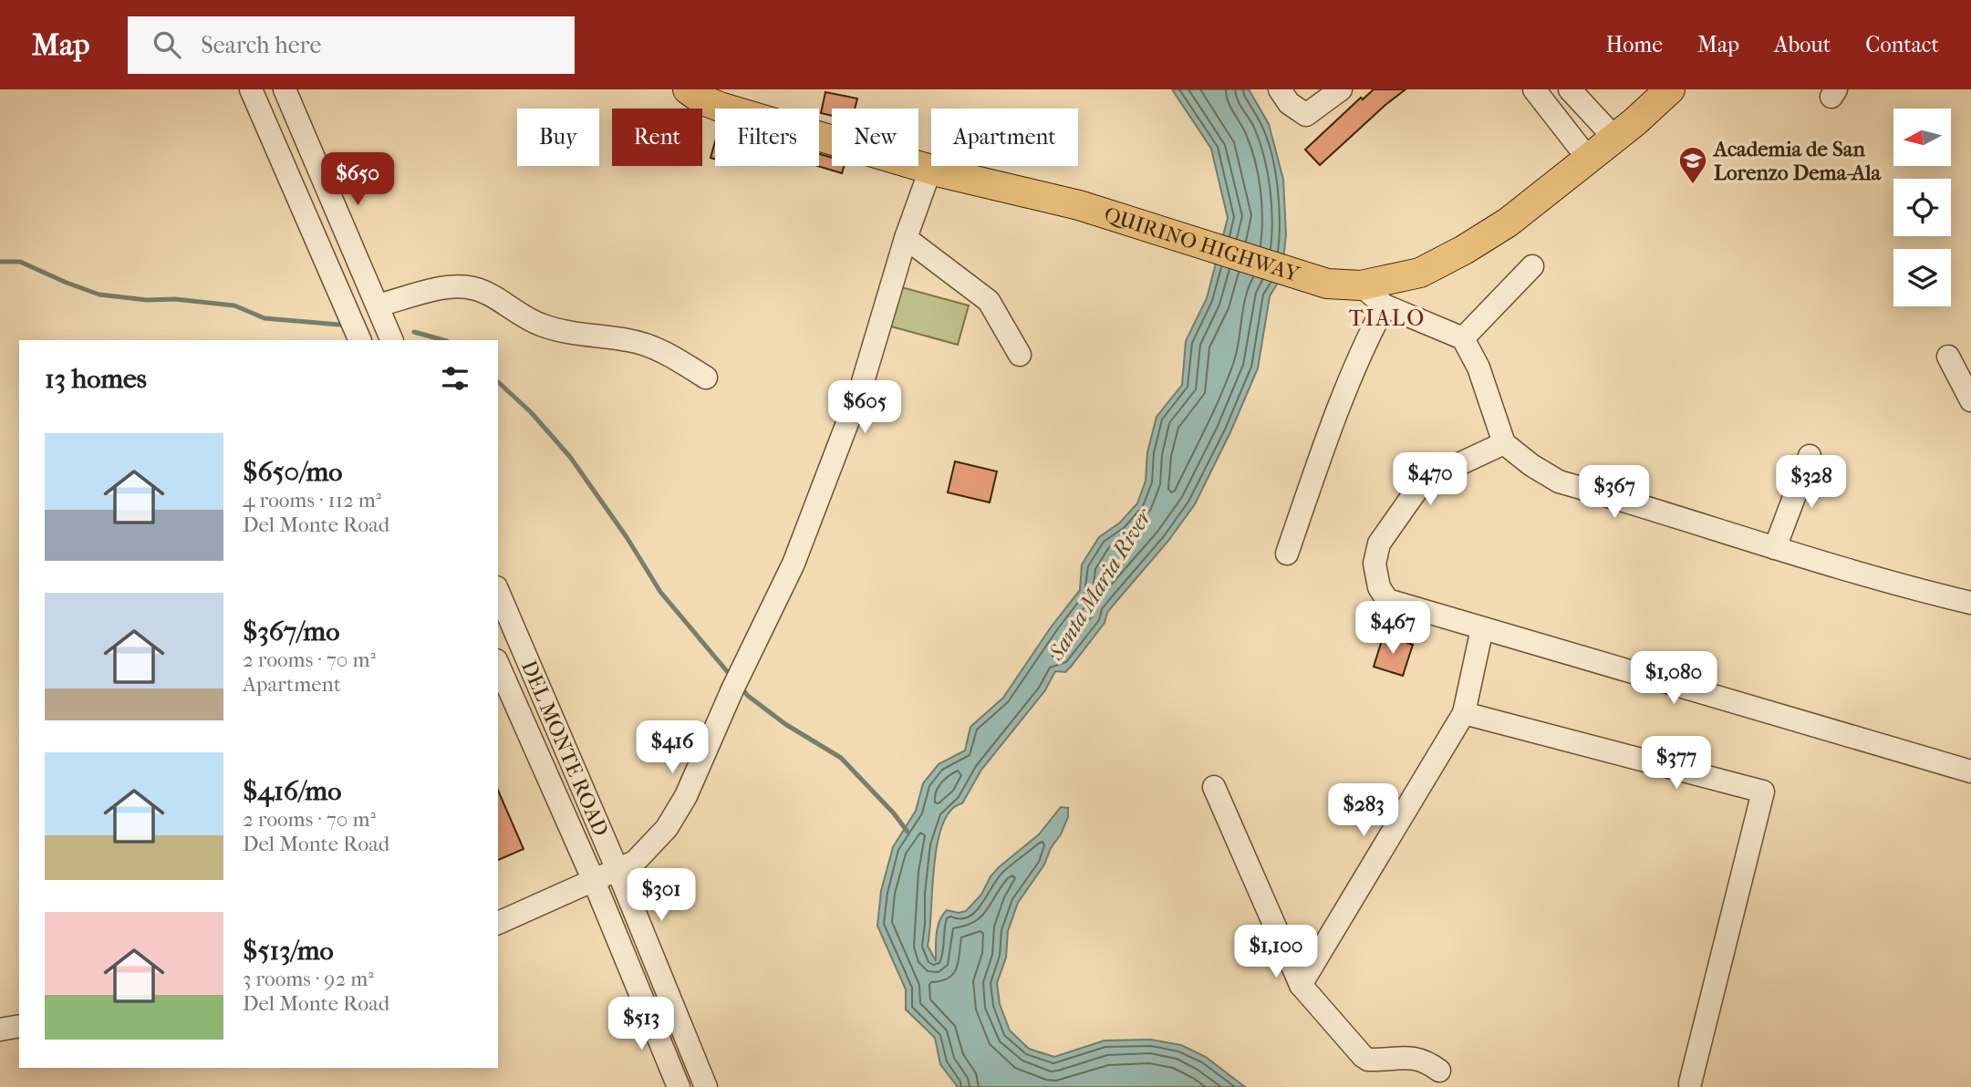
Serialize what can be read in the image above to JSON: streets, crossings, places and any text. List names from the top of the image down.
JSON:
{
  "streets": {
    "main road": ["QUIRINO HIGHWAY"],
    "street": ["DEL MONTE ROAD"]
  },
  "districts": ["TIALO"],
  "water": ["Santa Maria River"],
  "places": {
    "school or university": ["Academia de San Lorenzo Dema-Ala"]
  },
  "north": "left",
  "page": {
    "header": "Map",
    "search": "Search here",
    "nav": [
      "Home",
      "Map",
      "About",
      "Contact"
    ],
    "chip": [
      "Buy",
      "Rent",
      "Filters",
      "New",
      "Apartment"
    ],
    "price": [
      "$650",
      "$605",
      "$470",
      "$328",
      "$367",
      "$467",
      "$1,080",
      "$416",
      "$377",
      "$283",
      "$301",
      "$1,100",
      "$513"
    ],
    "heading": "13 homes",
    "list": [
      {
        "name": "$650/mo",
        "note": "4 rooms · 112 m² · Del Monte Road"
      },
      {
        "name": "$367/mo",
        "note": "2 rooms · 70 m² · Apartment"
      },
      {
        "name": "$416/mo",
        "note": "2 rooms · 70 m² · Del Monte Road"
      },
      {
        "name": "$513/mo",
        "note": "3 rooms · 92 m² · Del Monte Road"
      }
    ]
  }
}
